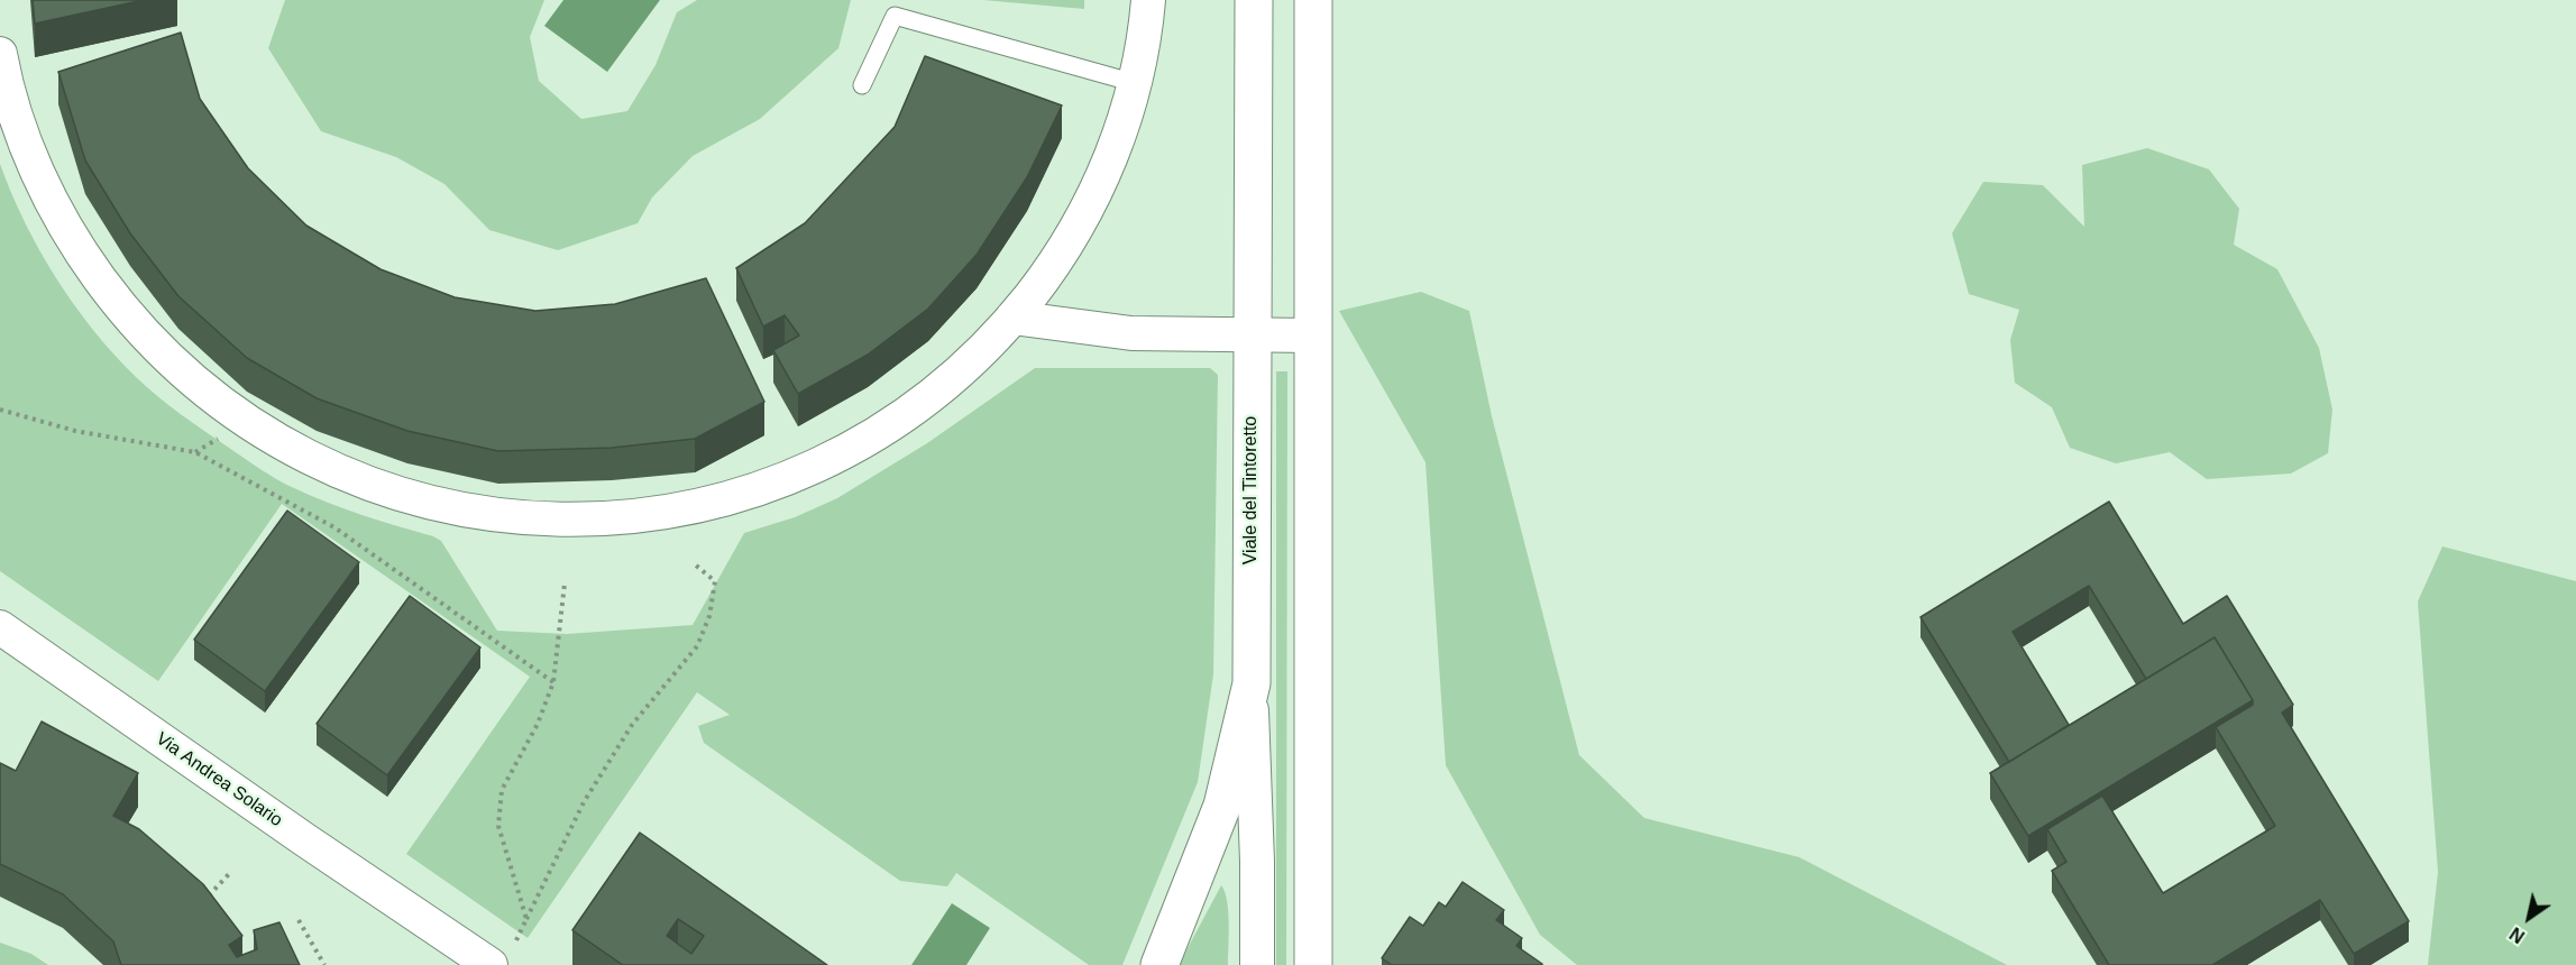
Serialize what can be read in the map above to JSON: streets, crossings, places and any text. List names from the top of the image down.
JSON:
{
  "streets": {
    "main road": ["Viale del Tintoretto"],
    "street": ["Via Andrea Solario"]
  },
  "north": "bottom left"
}
